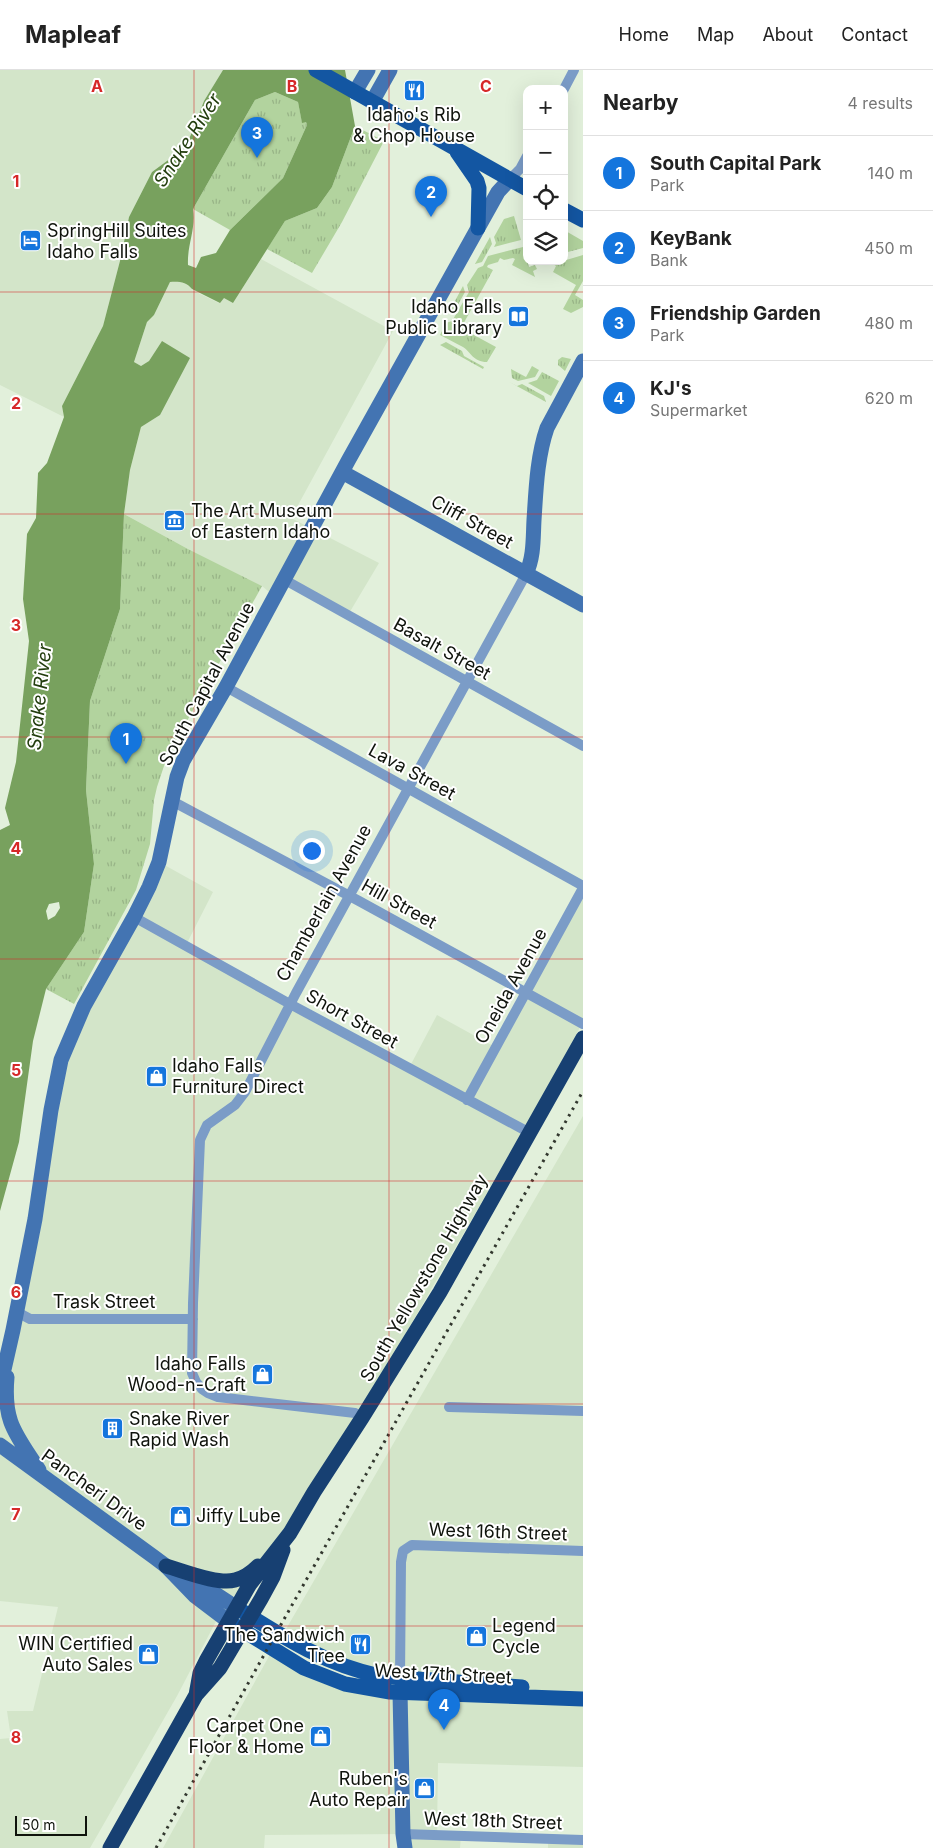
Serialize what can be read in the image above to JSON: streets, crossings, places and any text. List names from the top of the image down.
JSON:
{
  "streets": {
    "highway": ["South Yellowstone Highway"],
    "main road": ["Pancheri Drive", "West 17th Street"],
    "street": [
      "Cliff Street",
      "Basalt Street",
      "South Capital Avenue",
      "Lava Street",
      "Chamberlain Avenue",
      "Hill Street",
      "Oneida Avenue",
      "Short Street",
      "Trask Street",
      "West 16th Street",
      "West 18th Street"
    ]
  },
  "crossings": [
    ["Cliff Street", "South Capital Avenue"],
    ["Cliff Street", "Chamberlain Avenue"],
    ["Basalt Street", "South Capital Avenue"],
    ["Basalt Street", "Chamberlain Avenue"],
    ["South Capital Avenue", "Lava Street"],
    ["South Capital Avenue", "Hill Street"],
    ["South Capital Avenue", "Short Street"],
    ["South Capital Avenue", "Trask Street"],
    ["Lava Street", "Chamberlain Avenue"],
    ["Lava Street", "Oneida Avenue"],
    ["Chamberlain Avenue", "Hill Street"],
    ["Chamberlain Avenue", "Short Street"],
    ["Chamberlain Avenue", "South Yellowstone Highway"],
    ["Chamberlain Avenue", "Trask Street"],
    ["Hill Street", "Oneida Avenue"],
    ["Oneida Avenue", "Short Street"],
    ["Short Street", "South Yellowstone Highway"],
    ["South Yellowstone Highway", "Pancheri Drive"],
    ["South Yellowstone Highway", "West 17th Street"],
    ["Pancheri Drive", "West 17th Street"],
    ["West 16th Street", "West 17th Street"]
  ],
  "water": ["Snake River"],
  "places": {
    "restaurant": ["Idaho's Rib & Chop House", "The Sandwich Tree"],
    "hotel": ["SpringHill Suites Idaho Falls"],
    "library": ["Idaho Falls Public Library"],
    "museum": ["The Art Museum of Eastern Idaho"],
    "shop": [
      "Idaho Falls Furniture Direct",
      "Idaho Falls Wood-n-Craft",
      "Jiffy Lube",
      "Legend Cycle",
      "WIN Certified Auto Sales",
      "Carpet One Floor & Home",
      "Ruben's Auto Repair"
    ],
    "building": ["Snake River Rapid Wash"]
  },
  "scale_bar": "50 m",
  "page": {
    "header": "Mapleaf",
    "nav": [
      "Home",
      "Map",
      "About",
      "Contact"
    ],
    "heading": ["Nearby", "4 results"],
    "map_buttons": ["+", "−"],
    "pins": [
      "3",
      "2",
      "1",
      "4"
    ],
    "list": [
      {
        "mark": "1",
        "name": "South Capital Park",
        "note": "Park",
        "value": "140 m"
      },
      {
        "mark": "2",
        "name": "KeyBank",
        "note": "Bank",
        "value": "450 m"
      },
      {
        "mark": "3",
        "name": "Friendship Garden",
        "note": "Park",
        "value": "480 m"
      },
      {
        "mark": "4",
        "name": "KJ's",
        "note": "Supermarket",
        "value": "620 m"
      }
    ],
    "scale": "50 m"
  },
  "grid": {
    "columns": ["A", "B", "C"],
    "rows": [
      "1",
      "2",
      "3",
      "4",
      "5",
      "6",
      "7",
      "8"
    ]
  }
}
